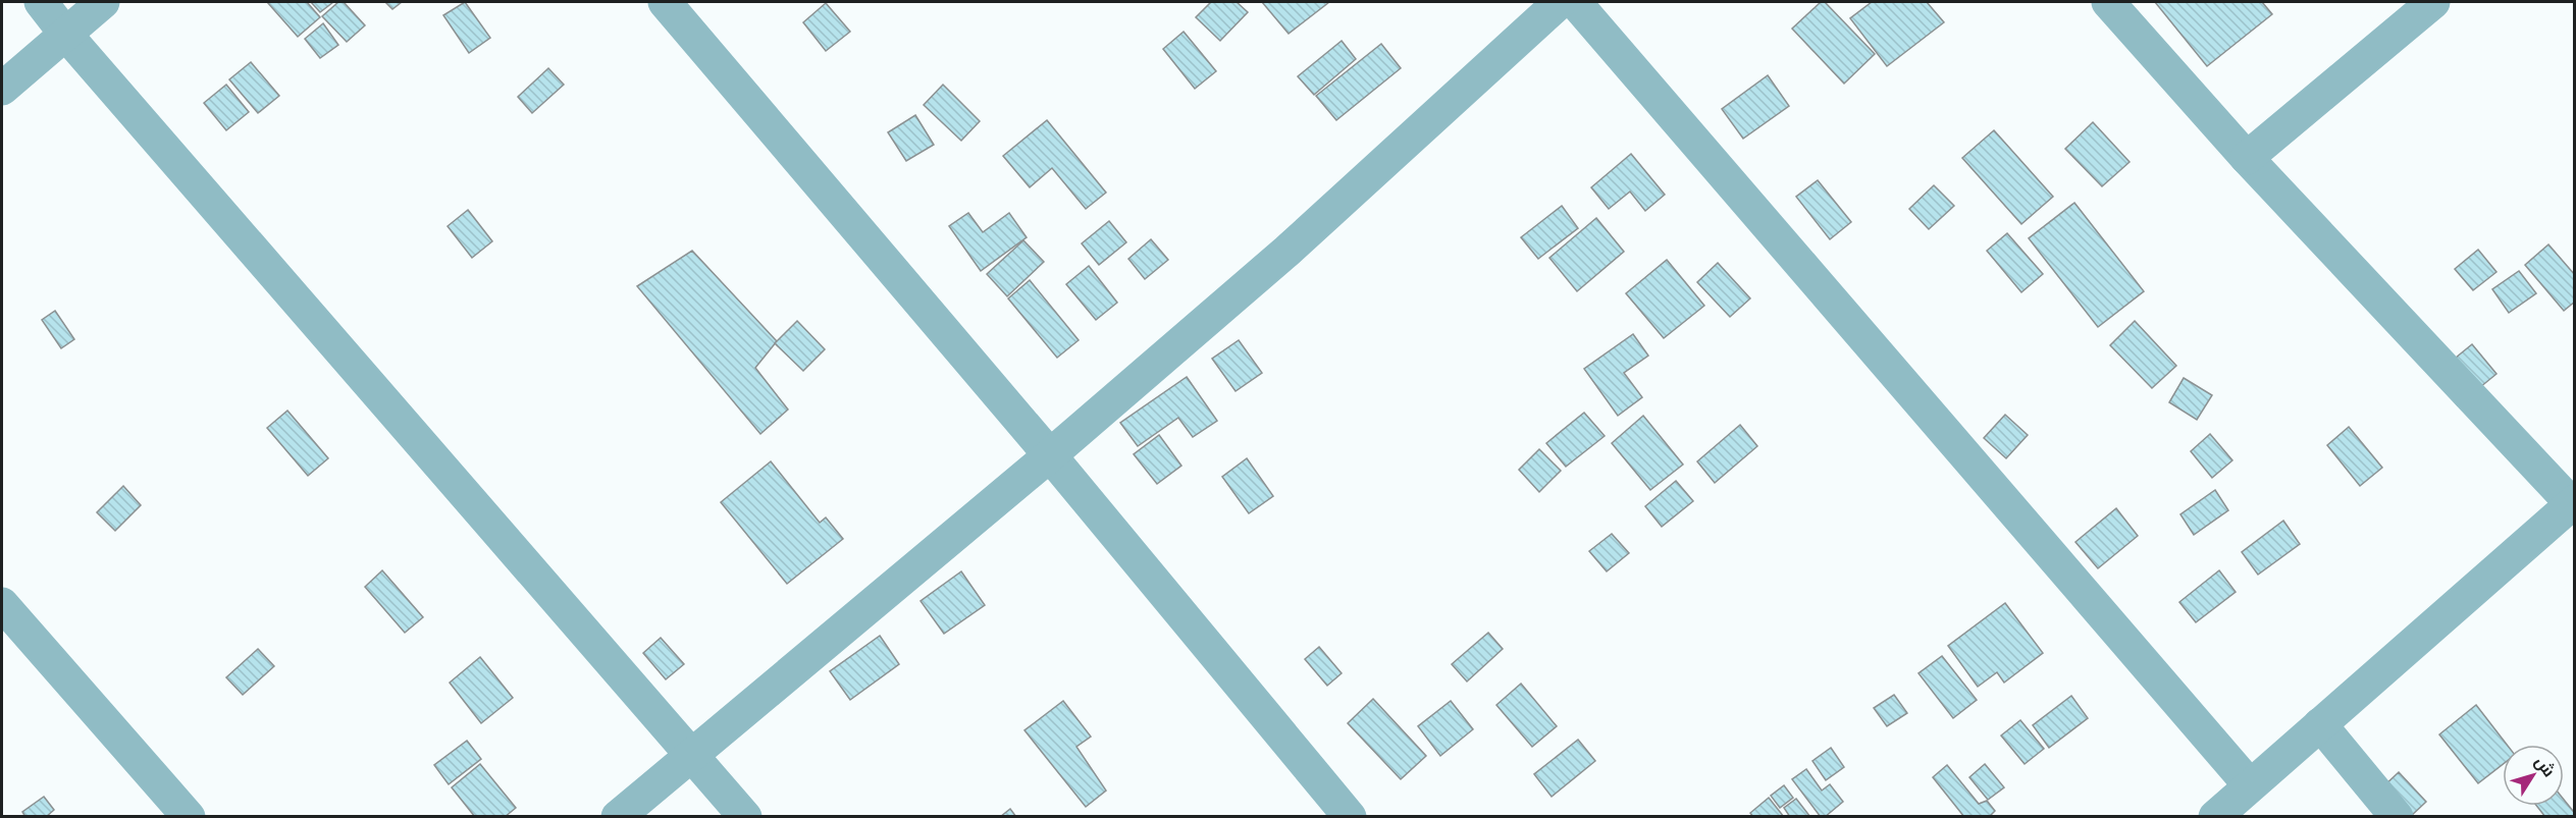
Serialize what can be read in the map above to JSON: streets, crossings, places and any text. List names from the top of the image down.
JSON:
{
  "north": "top right"
}
